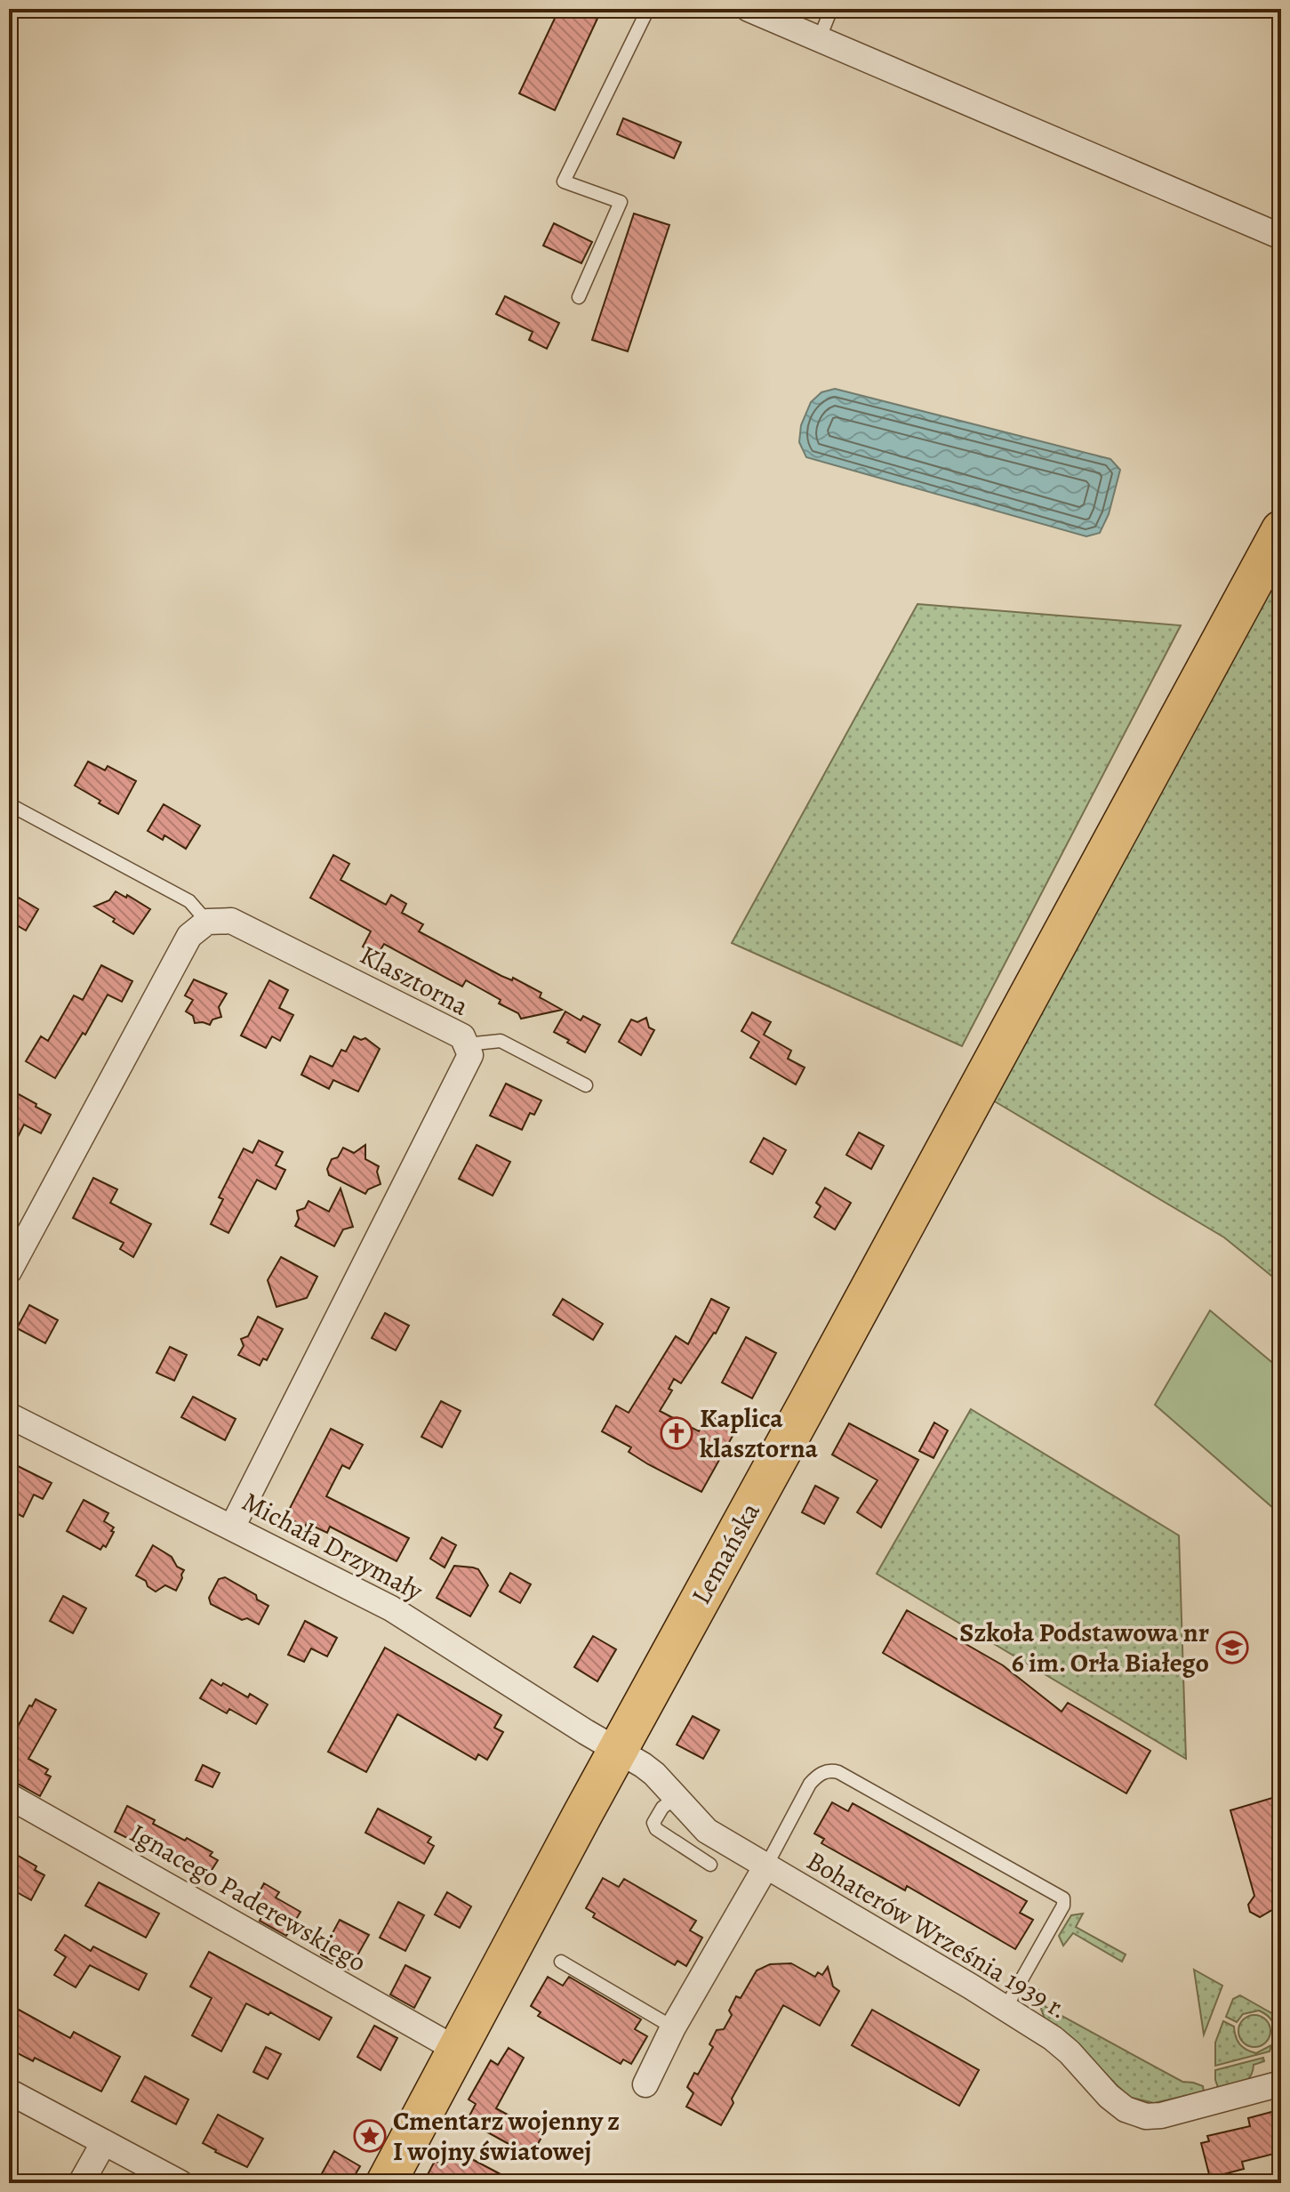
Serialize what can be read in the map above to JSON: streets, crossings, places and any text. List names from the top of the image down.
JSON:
{
  "streets": {
    "main road": ["Lemańska"],
    "street": [
      "Klasztorna",
      "Michała Drzymały",
      "Ignacego Paderewskiego",
      "Bohaterów Września 1939 r."
    ]
  },
  "crossings": [
    ["Klasztorna", "Michała Drzymały"],
    ["Michała Drzymały", "Lemańska"],
    ["Michała Drzymały", "Bohaterów Września 1939 r."],
    ["Lemańska", "Ignacego Paderewskiego"],
    ["Lemańska", "Bohaterów Września 1939 r."]
  ],
  "places": {
    "church": ["Kaplica klasztorna"],
    "school or university": ["Szkoła Podstawowa nr 6 im. Orła Białego"],
    "place": ["Cmentarz wojenny z I wojny światowej"]
  }
}
